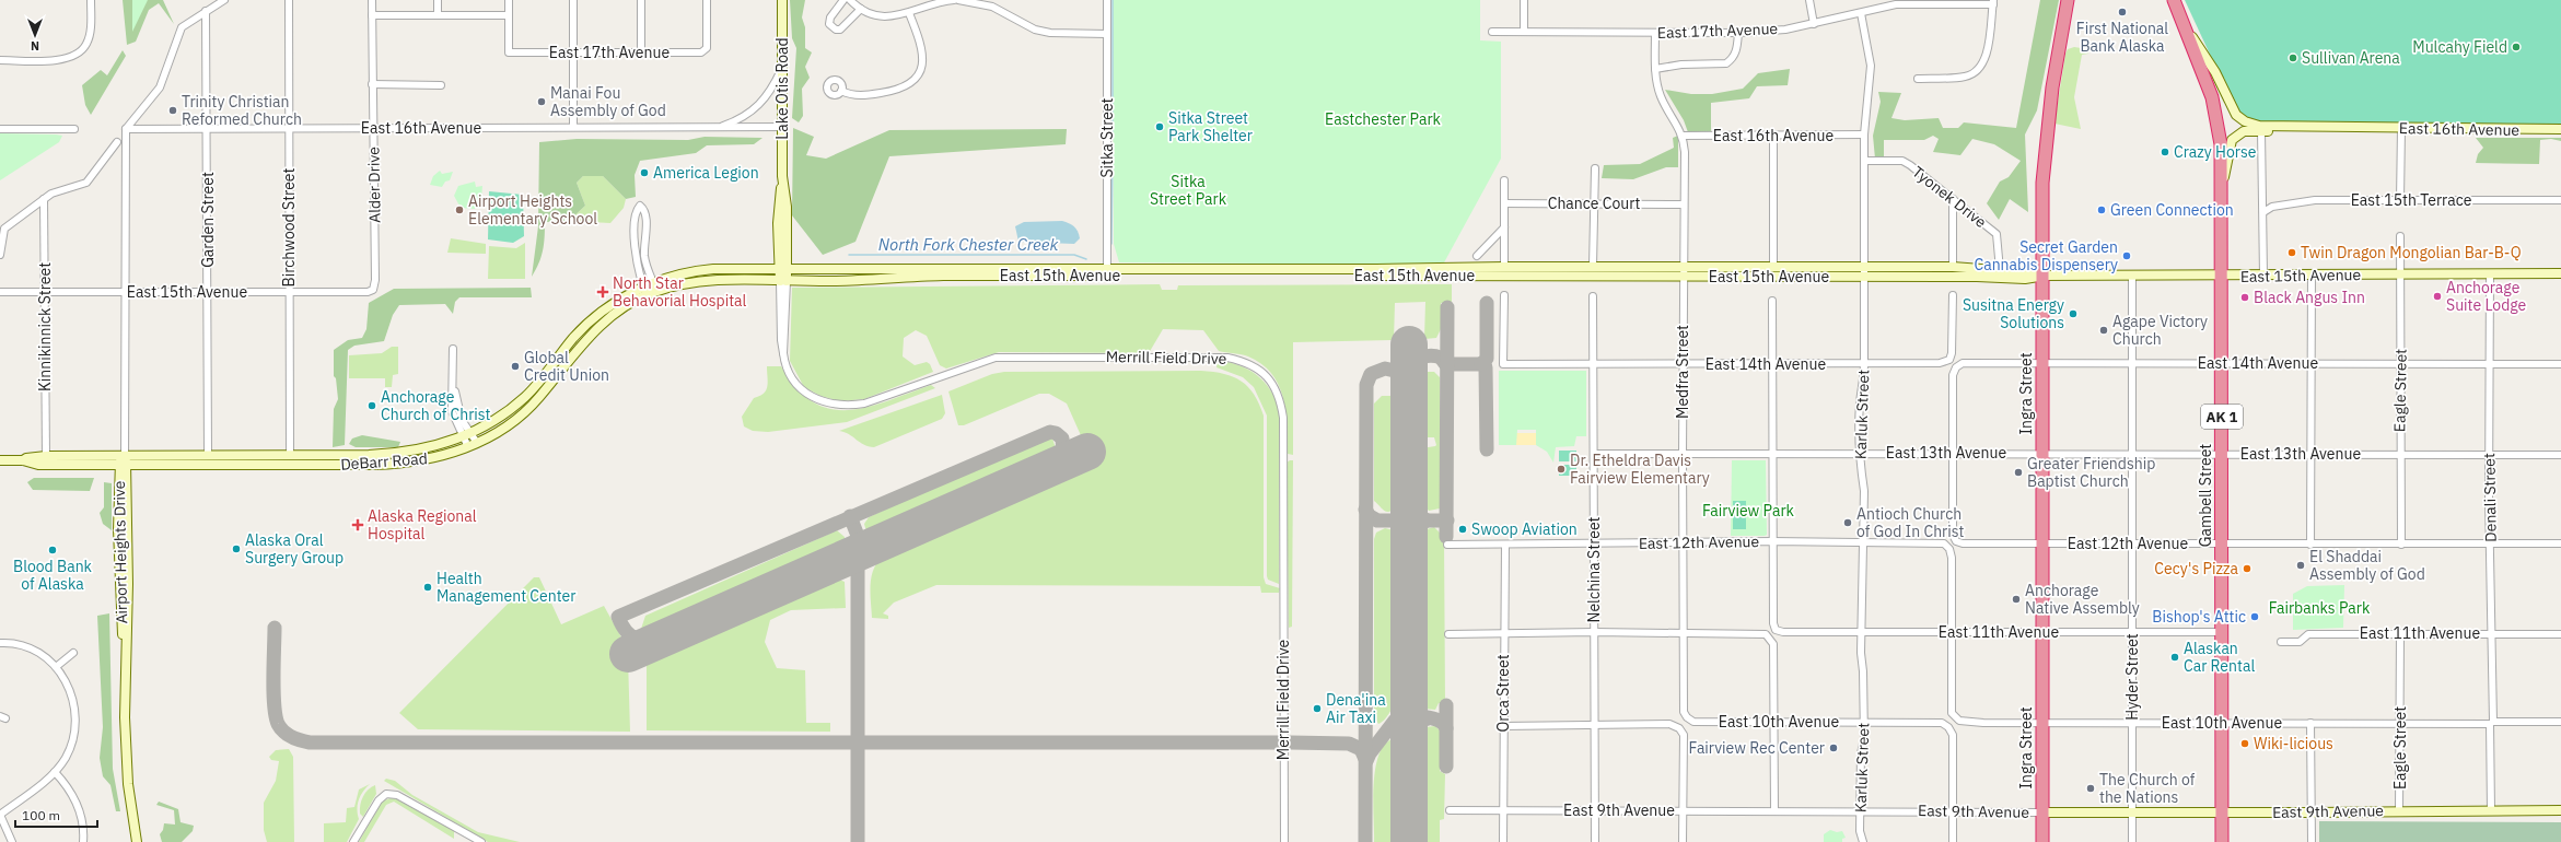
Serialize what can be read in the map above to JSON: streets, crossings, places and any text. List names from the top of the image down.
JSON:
{
  "streets": {
    "highway": ["Ingra Street", "AK 1", "Gambell Street"],
    "main road": [
      "Lake Otis Road",
      "East 16th Avenue",
      "East 15th Avenue",
      "DeBarr Road",
      "Airport Heights Drive",
      "East 9th Avenue"
    ],
    "street": [
      "East 17th Avenue",
      "Sitka Street",
      "Alder Drive",
      "Tyonek Drive",
      "East 15th Terrace",
      "Chance Court",
      "Garden Street",
      "Birchwood Street",
      "Kinnikinnick Street",
      "Merrill Field Drive",
      "East 14th Avenue",
      "Medfra Street",
      "Eagle Street",
      "Karluk Street",
      "East 13th Avenue",
      "Denali Street",
      "East 12th Avenue",
      "Nelchina Street",
      "East 11th Avenue",
      "Hyder Street",
      "Orca Street",
      "East 10th Avenue"
    ]
  },
  "crossings": [
    ["East 17th Avenue", "Medfra Street"],
    ["East 17th Avenue", "Karluk Street"],
    ["Lake Otis Road", "East 16th Avenue"],
    ["Lake Otis Road", "East 15th Avenue"],
    ["Lake Otis Road", "Merrill Field Drive"],
    ["Lake Otis Road", "DeBarr Road"],
    ["East 16th Avenue", "Alder Drive"],
    ["East 16th Avenue", "Garden Street"],
    ["East 16th Avenue", "Birchwood Street"],
    ["East 16th Avenue", "Medfra Street"],
    ["East 16th Avenue", "Karluk Street"],
    ["East 16th Avenue", "Gambell Street"],
    ["East 16th Avenue", "Airport Heights Drive"],
    ["Sitka Street", "East 15th Avenue"],
    ["Alder Drive", "East 15th Avenue"],
    ["Tyonek Drive", "East 15th Avenue"],
    ["Tyonek Drive", "Karluk Street"],
    ["Chance Court", "Medfra Street"],
    ["Garden Street", "East 15th Avenue"],
    ["Garden Street", "DeBarr Road"],
    ["Birchwood Street", "East 15th Avenue"],
    ["Birchwood Street", "DeBarr Road"],
    ["East 15th Avenue", "Kinnikinnick Street"],
    ["East 15th Avenue", "Merrill Field Drive"],
    ["East 15th Avenue", "Medfra Street"],
    ["East 15th Avenue", "Eagle Street"],
    ["East 15th Avenue", "Ingra Street"],
    ["East 15th Avenue", "Karluk Street"],
    ["East 15th Avenue", "DeBarr Road"],
    ["East 15th Avenue", "Gambell Street"],
    ["East 15th Avenue", "Denali Street"],
    ["East 15th Avenue", "Airport Heights Drive"],
    ["East 15th Avenue", "Hyder Street"],
    ["Kinnikinnick Street", "DeBarr Road"],
    ["Merrill Field Drive", "DeBarr Road"],
    ["East 14th Avenue", "Medfra Street"],
    ["East 14th Avenue", "Eagle Street"],
    ["East 14th Avenue", "Ingra Street"],
    ["East 14th Avenue", "Karluk Street"],
    ["East 14th Avenue", "East 13th Avenue"],
    ["East 14th Avenue", "Gambell Street"],
    ["East 14th Avenue", "Denali Street"],
    ["East 14th Avenue", "East 12th Avenue"],
    ["East 14th Avenue", "Nelchina Street"],
    ["East 14th Avenue", "Hyder Street"],
    ["Medfra Street", "East 13th Avenue"],
    ["Medfra Street", "East 12th Avenue"],
    ["Medfra Street", "East 10th Avenue"],
    ["Eagle Street", "East 13th Avenue"],
    ["Eagle Street", "East 12th Avenue"],
    ["Eagle Street", "East 11th Avenue"],
    ["Eagle Street", "East 10th Avenue"],
    ["Eagle Street", "East 9th Avenue"],
    ["Ingra Street", "East 13th Avenue"],
    ["Ingra Street", "East 12th Avenue"],
    ["Ingra Street", "East 11th Avenue"],
    ["Ingra Street", "East 10th Avenue"],
    ["Ingra Street", "East 9th Avenue"],
    ["Karluk Street", "East 13th Avenue"],
    ["Karluk Street", "East 12th Avenue"],
    ["Karluk Street", "East 11th Avenue"],
    ["Karluk Street", "East 10th Avenue"],
    ["Karluk Street", "East 9th Avenue"],
    ["East 13th Avenue", "Gambell Street"],
    ["East 13th Avenue", "Denali Street"],
    ["East 13th Avenue", "East 12th Avenue"],
    ["East 13th Avenue", "Nelchina Street"],
    ["East 13th Avenue", "Hyder Street"],
    ["DeBarr Road", "Airport Heights Drive"],
    ["Gambell Street", "East 12th Avenue"],
    ["Gambell Street", "East 11th Avenue"],
    ["Gambell Street", "East 10th Avenue"],
    ["Gambell Street", "East 9th Avenue"],
    ["Denali Street", "East 12th Avenue"],
    ["Denali Street", "East 11th Avenue"],
    ["Denali Street", "East 10th Avenue"],
    ["Denali Street", "East 9th Avenue"],
    ["East 12th Avenue", "Nelchina Street"],
    ["East 12th Avenue", "East 11th Avenue"],
    ["East 12th Avenue", "Hyder Street"],
    ["East 12th Avenue", "Orca Street"],
    ["East 12th Avenue", "East 10th Avenue"],
    ["Nelchina Street", "East 9th Avenue"],
    ["East 11th Avenue", "Hyder Street"],
    ["East 11th Avenue", "East 10th Avenue"],
    ["Hyder Street", "East 10th Avenue"],
    ["Hyder Street", "East 9th Avenue"],
    ["Orca Street", "East 9th Avenue"],
    ["East 10th Avenue", "East 9th Avenue"]
  ],
  "water": ["North Fork Chester Creek"],
  "parks": [
    "Eastchester Park",
    "Sitka Street Park",
    "Fairview Park",
    "Fairbanks Park"
  ],
  "places": {
    "other": [
      "First National Bank Alaska",
      "Mulcahy Field",
      "Sullivan Arena",
      "Manai Fou Assembly of God",
      "Trinity Christian Reformed Church",
      "Sitka Street Park Shelter",
      "Crazy Horse",
      "America Legion",
      "Airport Heights Elementary School",
      "Green Connection",
      "Twin Dragon Mongolian Bar-B-Q",
      "Secret Garden Cannabis Dispensery",
      "Anchorage Suite Lodge",
      "Black Angus Inn",
      "Susitna Energy Solutions",
      "Agape Victory Church",
      "Global Credit Union",
      "Anchorage Church of Christ",
      "Dr. Etheldra Davis Fairview Elementary",
      "Greater Friendship Baptist Church",
      "Antioch Church of God In Christ",
      "Swoop Aviation",
      "Alaska Oral Surgery Group",
      "Blood Bank of Alaska",
      "El Shaddai Assembly of God",
      "Cecy's Pizza",
      "Health Management Center",
      "Anchorage Native Assembly",
      "Bishop's Attic",
      "Alaskan Car Rental",
      "Dena'ina Air Taxi",
      "Wiki-licious",
      "Fairview Rec Center",
      "The Church of the Nations"
    ],
    "health": ["North Star Behavorial Hospital", "Alaska Regional Hospital"]
  },
  "scale_bar": "100 m",
  "north": "bottom"
}
